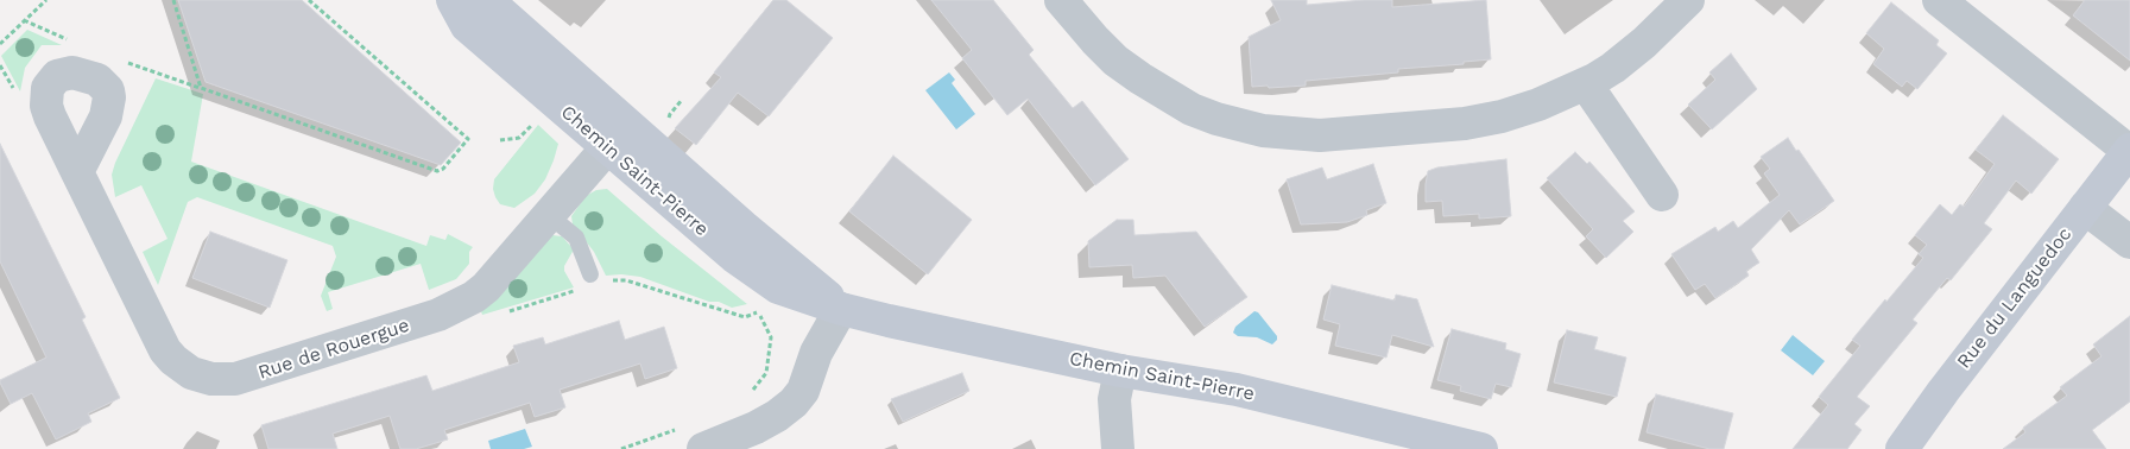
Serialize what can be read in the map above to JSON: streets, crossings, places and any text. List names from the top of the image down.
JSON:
{
  "streets": {
    "main road": ["Chemin Saint-Pierre", "Rue du Languedoc"],
    "street": ["Rue de Rouergue"]
  },
  "crossings": [
    ["Chemin Saint-Pierre", "Rue de Rouergue"]
  ]
}
